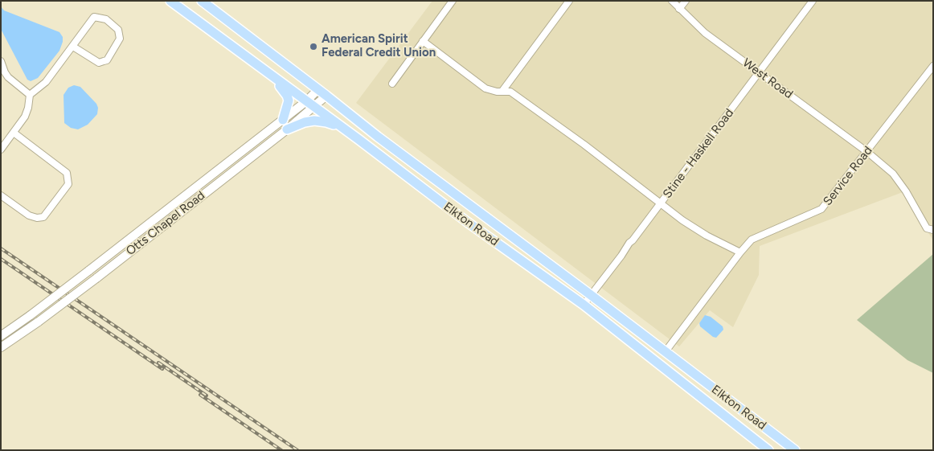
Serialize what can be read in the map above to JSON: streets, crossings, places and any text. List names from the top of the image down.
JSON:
{
  "streets": {
    "main road": ["Otts Chapel Road", "Elkton Road"],
    "street": ["West Road", "Stine - Haskell Road", "Service Road"]
  },
  "crossings": [
    ["West Road", "Stine - Haskell Road"],
    ["West Road", "Service Road"],
    ["Stine - Haskell Road", "Elkton Road"],
    ["Service Road", "Elkton Road"],
    ["Otts Chapel Road", "Elkton Road"]
  ],
  "places": ["American Spirit Federal Credit Union"]
}
